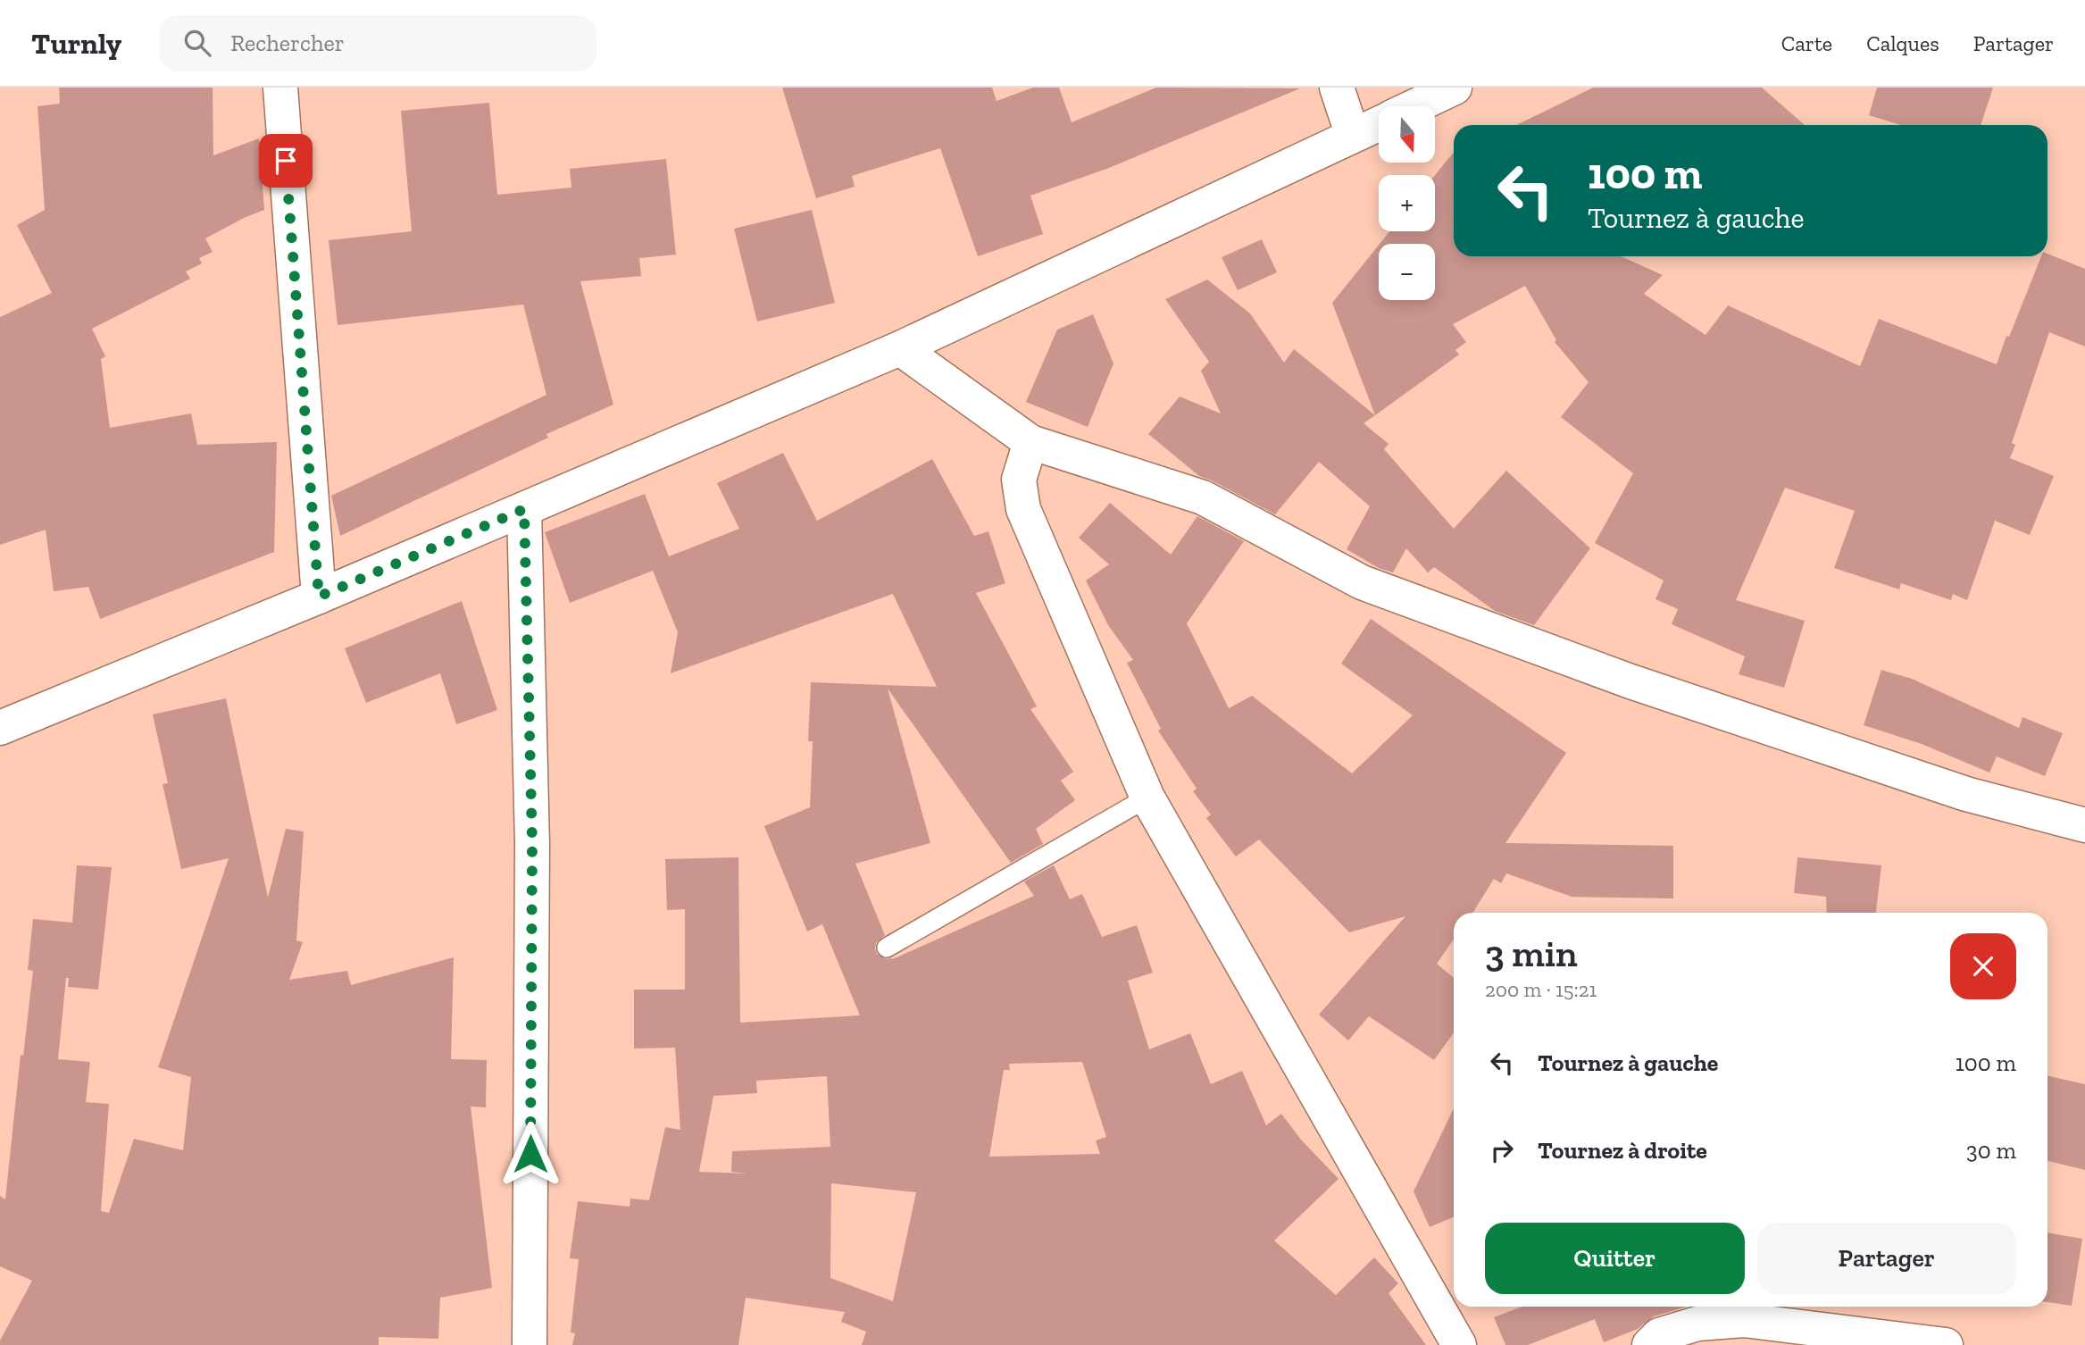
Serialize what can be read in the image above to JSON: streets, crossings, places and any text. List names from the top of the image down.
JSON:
{
  "north": "bottom",
  "page": {
    "header": "Turnly",
    "search": "Rechercher",
    "nav": ["Carte", "Calques", "Partager"],
    "map_buttons": ["+", "−"],
    "turn": ["100 m", "Tournez à gauche"],
    "heading": ["3 min", "200 m · 15:21"],
    "list": [
      {
        "name": "Tournez à gauche",
        "value": "100 m"
      },
      {
        "name": "Tournez à droite",
        "value": "30 m"
      }
    ],
    "buttons": ["Quitter", "Partager"]
  }
}
